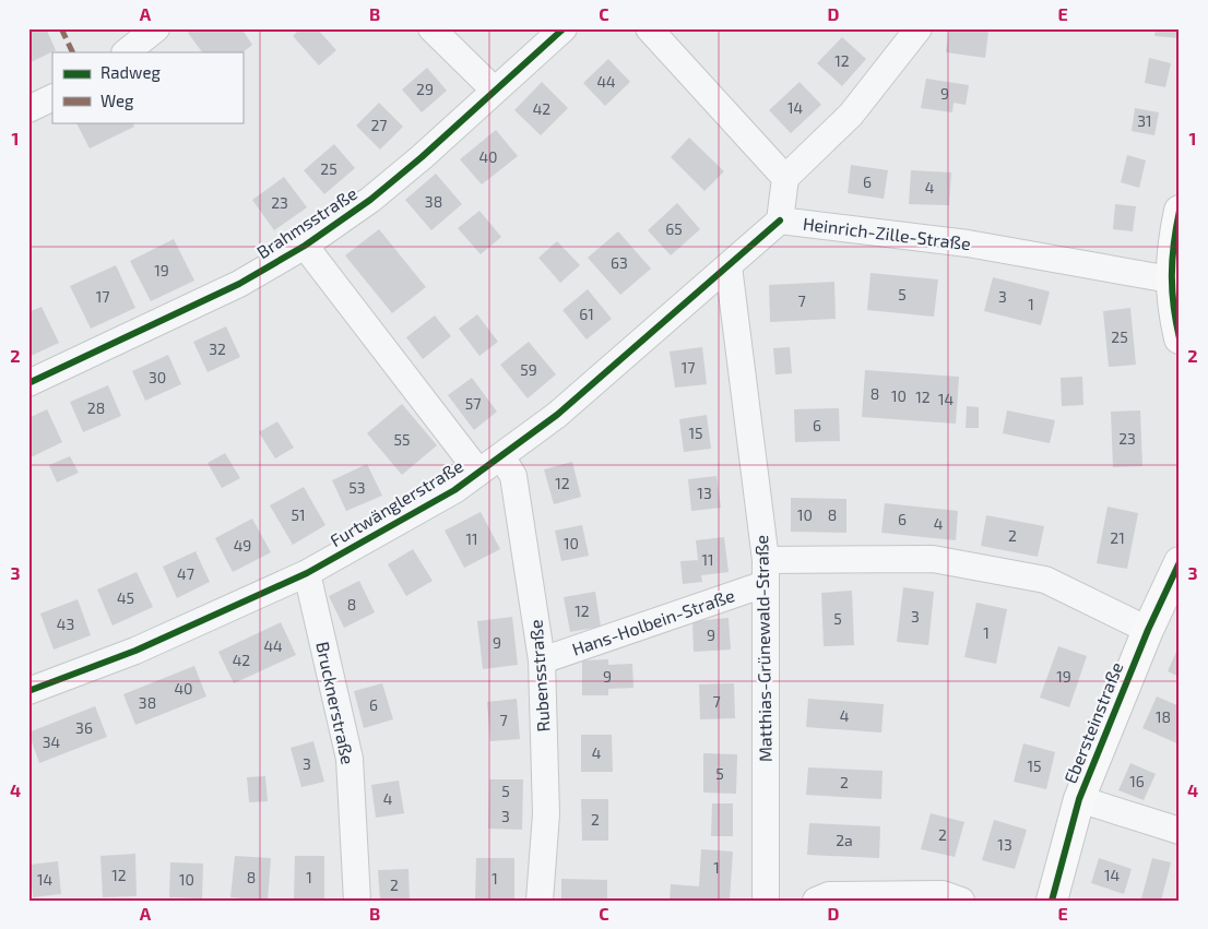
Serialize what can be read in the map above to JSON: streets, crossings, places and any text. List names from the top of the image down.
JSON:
{
  "streets": {
    "street": [
      "Brahmsstraße",
      "Heinrich-Zille-Straße",
      "Furtwänglerstraße",
      "Hans-Holbein-Straße",
      "Matthias-Grünewald-Straße",
      "Rubensstraße",
      "Brucknerstraße",
      "Ebersteinstraße"
    ]
  },
  "crossings": [
    ["Heinrich-Zille-Straße", "Furtwänglerstraße"],
    ["Furtwänglerstraße", "Matthias-Grünewald-Straße"],
    ["Furtwänglerstraße", "Rubensstraße"],
    ["Furtwänglerstraße", "Brucknerstraße"],
    ["Hans-Holbein-Straße", "Matthias-Grünewald-Straße"],
    ["Hans-Holbein-Straße", "Rubensstraße"],
    ["Hans-Holbein-Straße", "Ebersteinstraße"]
  ],
  "house_numbers": [
    "12",
    "44",
    "29",
    "9",
    "14",
    "42",
    "31",
    "27",
    "40",
    "25",
    "6",
    "4",
    "38",
    "23",
    "65",
    "63",
    "19",
    "5",
    "17",
    "3",
    "7",
    "1",
    "61",
    "25",
    "32",
    "17",
    "59",
    "30",
    "8",
    "10",
    "12",
    "14",
    "57",
    "28",
    "6",
    "15",
    "23",
    "55",
    "12",
    "53",
    "13",
    "51",
    "10",
    "8",
    "6",
    "4",
    "2",
    "21",
    "11",
    "10",
    "49",
    "11",
    "47",
    "45",
    "8",
    "12",
    "3",
    "5",
    "43",
    "1",
    "9",
    "9",
    "44",
    "42",
    "9",
    "19",
    "40",
    "7",
    "38",
    "6",
    "4",
    "18",
    "7",
    "36",
    "34",
    "4",
    "3",
    "15",
    "5",
    "16",
    "2",
    "5",
    "4",
    "3",
    "2",
    "2",
    "2a",
    "13",
    "1",
    "12",
    "14",
    "8",
    "1",
    "1",
    "14",
    "10",
    "2"
  ],
  "legend": ["Radweg", "Weg"],
  "grid": {
    "columns": [
      "A",
      "B",
      "C",
      "D",
      "E"
    ],
    "rows": [
      "1",
      "2",
      "3",
      "4"
    ]
  }
}
